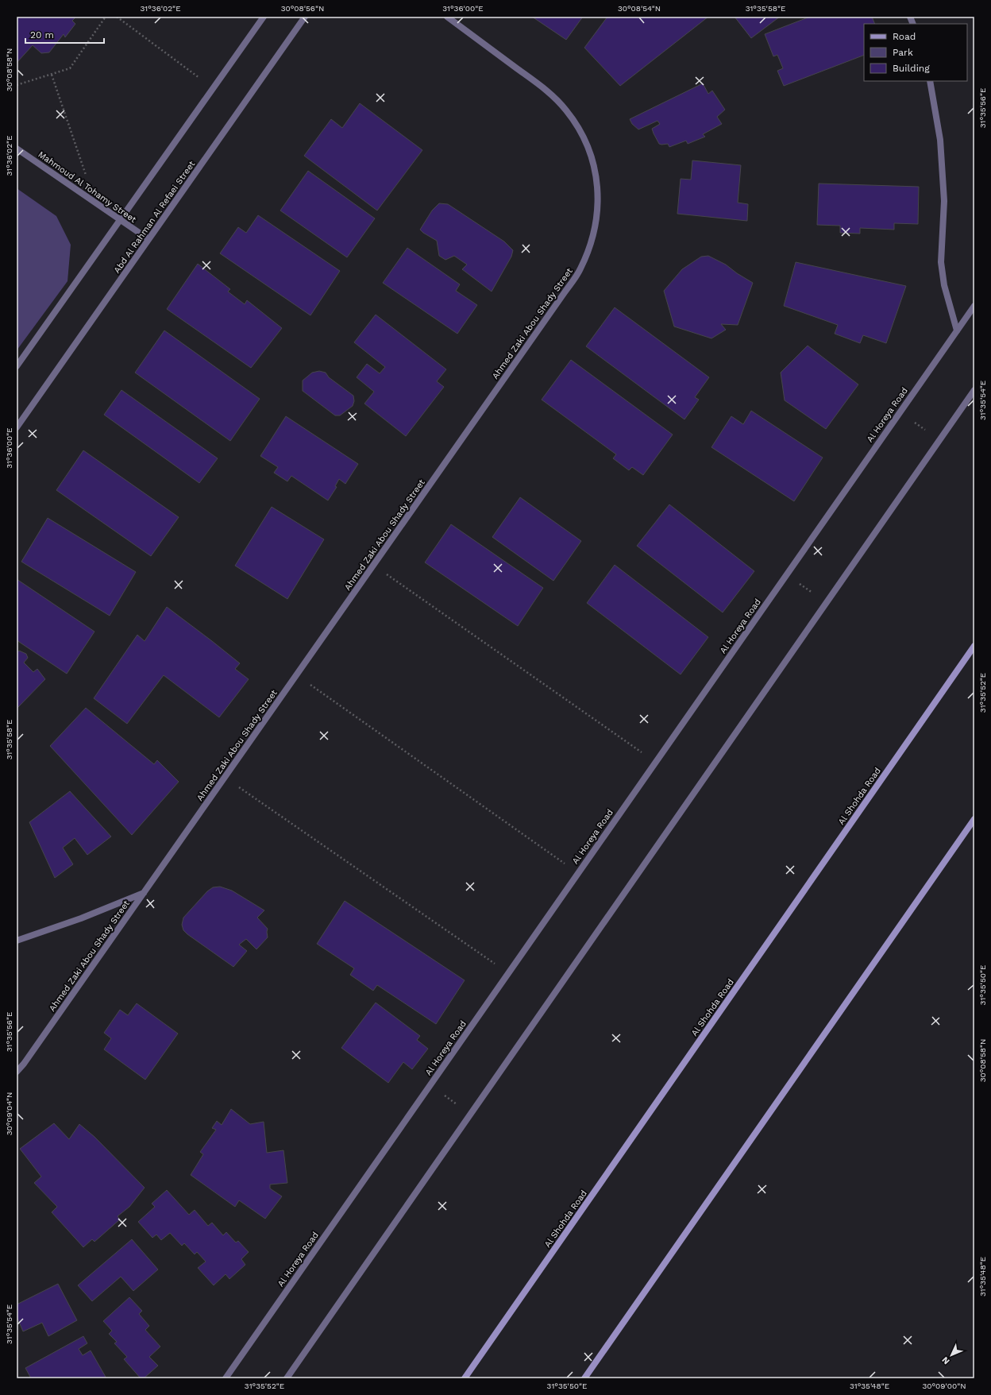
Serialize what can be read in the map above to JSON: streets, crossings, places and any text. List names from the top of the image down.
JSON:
{
  "streets": {
    "main road": ["Al Shohda Road"],
    "street": [
      "Mahmoud Al Tohamy Street",
      "Abd Al Rahman Al Refaei Street",
      "Ahmed Zaki Abou Shady Street",
      "Al Horeya Road"
    ]
  },
  "crossings": [
    ["Mahmoud Al Tohamy Street", "Abd Al Rahman Al Refaei Street"]
  ],
  "legend": ["Road", "Park", "Building"],
  "scale_bar": "20 m",
  "north": "bottom left",
  "coordinates": [
    "31°36'02\"E",
    "30°08'56\"N",
    "31°36'00\"E",
    "30°08'54\"N",
    "31°35'58\"E",
    "30°08'58\"N",
    "31°35'56\"E",
    "31°35'54\"E",
    "31°35'52\"E",
    "31°35'50\"E",
    "30°09'04\"N",
    "31°35'48\"E",
    "30°09'00\"N"
  ]
}
